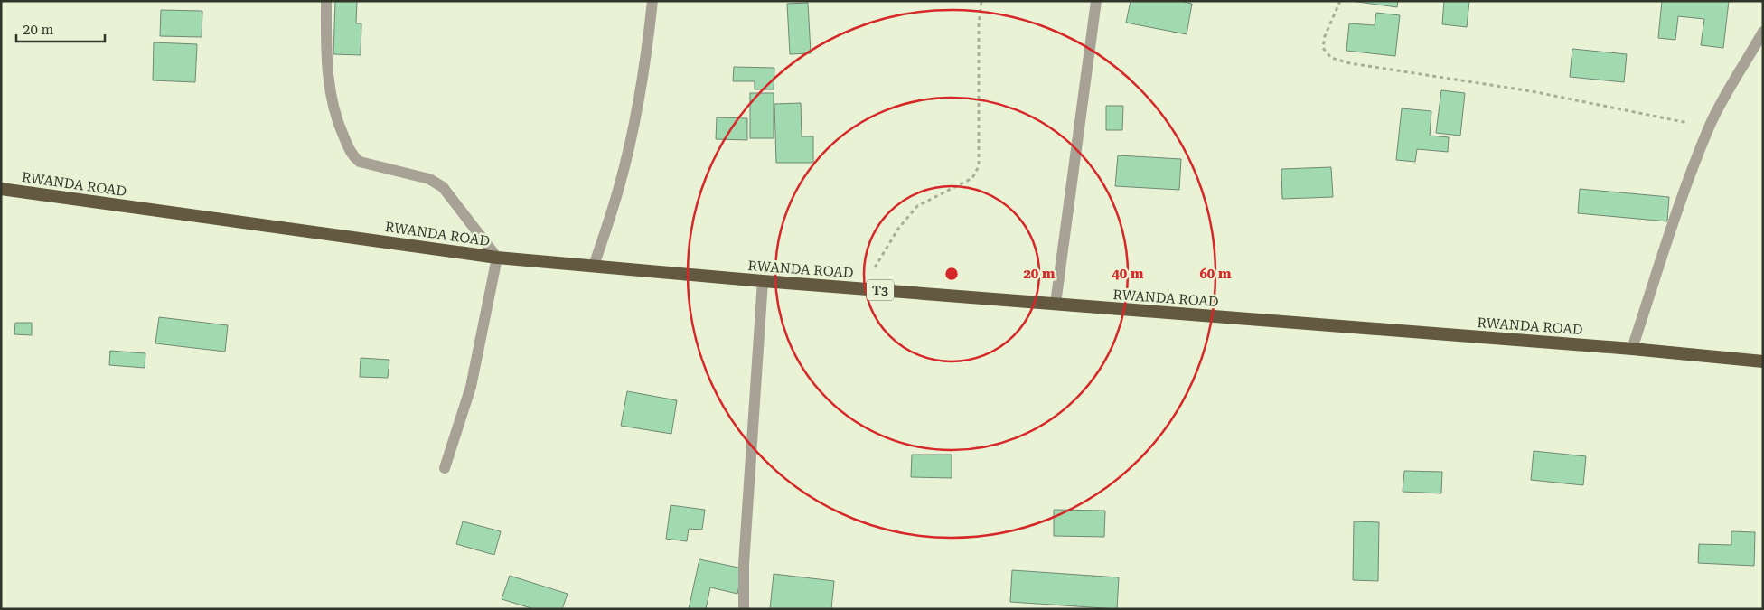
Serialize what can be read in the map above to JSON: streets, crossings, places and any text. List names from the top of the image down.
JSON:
{
  "streets": {
    "highway": ["RWANDA ROAD", "T3"]
  },
  "scale_bar": "20 m",
  "rings": ["20 m", "40 m", "60 m"]
}
